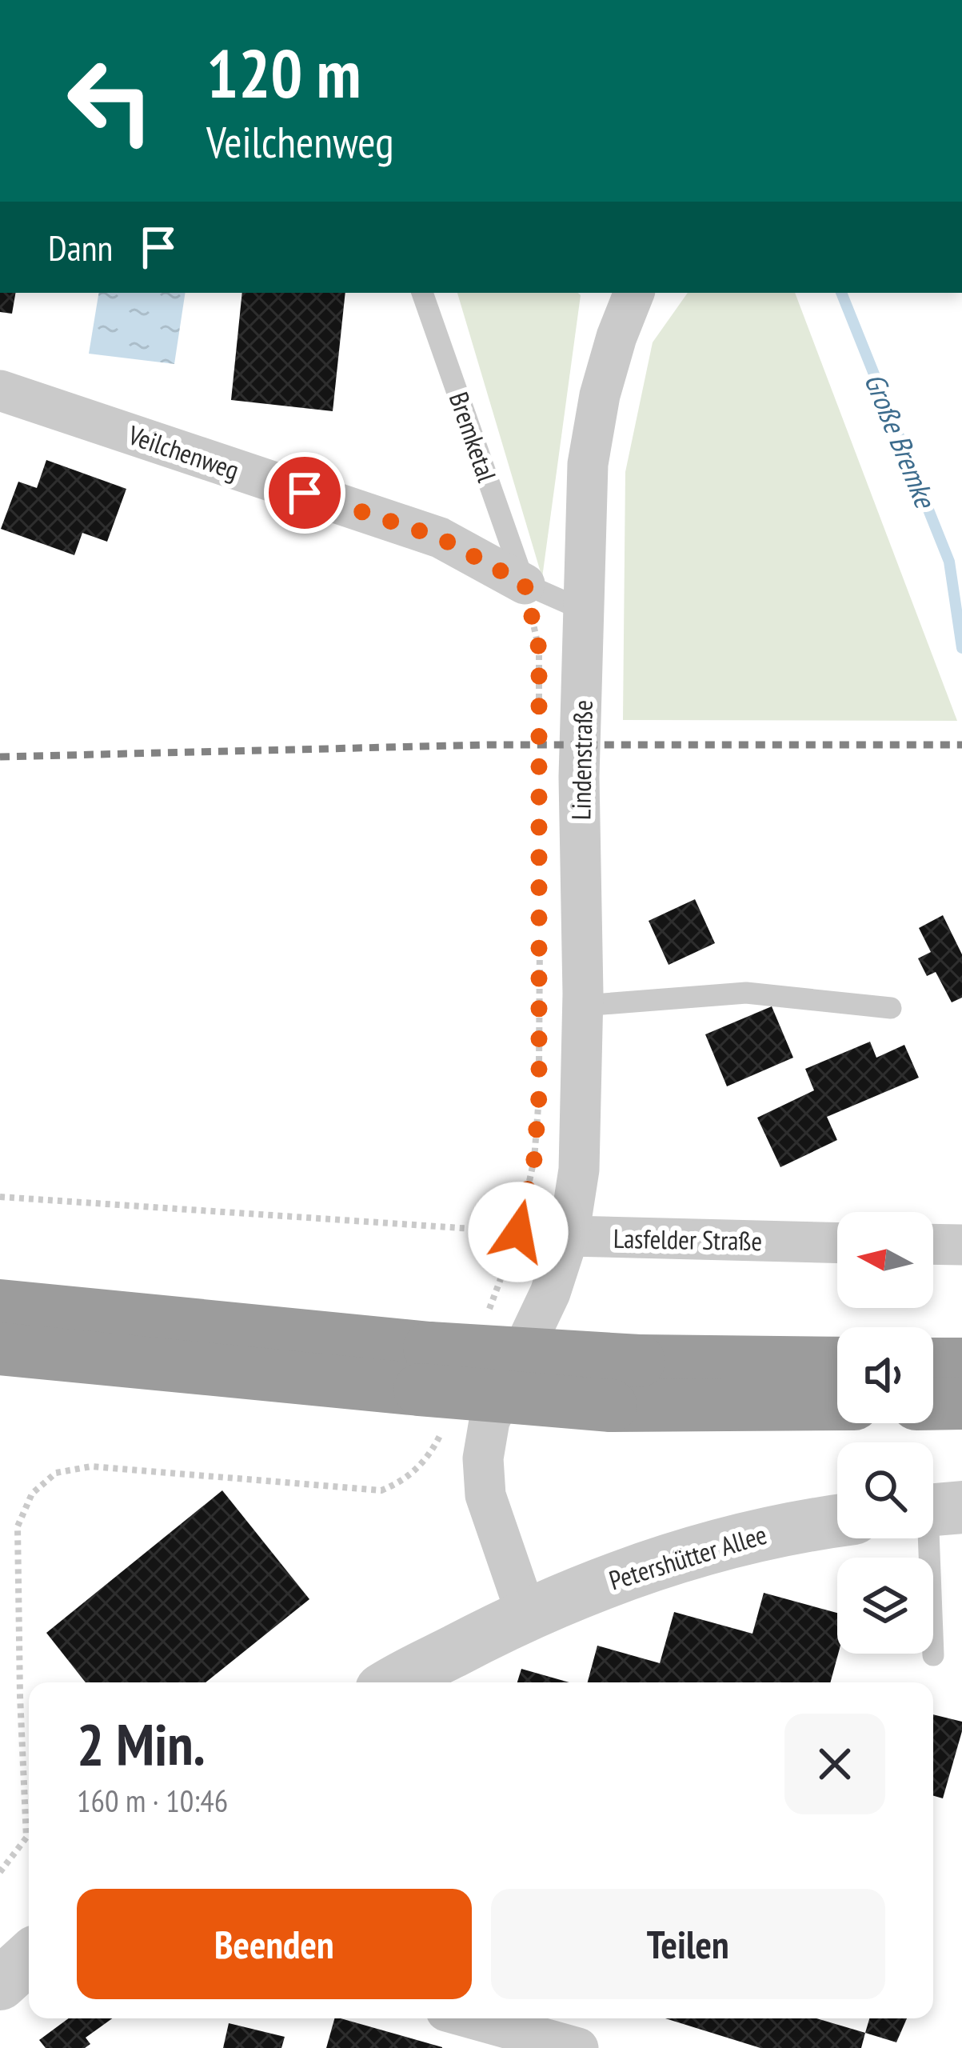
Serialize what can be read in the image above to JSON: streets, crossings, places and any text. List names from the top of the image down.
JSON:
{
  "streets": {
    "street": [
      "Veilchenweg",
      "Lindenstraße",
      "Lasfelder Straße",
      "Petershütter Allee"
    ],
    "lane": ["Bremketal"]
  },
  "crossings": [
    ["Bremketal", "Veilchenweg"],
    ["Lindenstraße", "Lasfelder Straße"]
  ],
  "water": ["Große Bremke"],
  "north": "left",
  "page": {
    "turn": ["120 m", "Veilchenweg"],
    "then": "Dann",
    "heading": ["2 Min.", "160 m · 10:46"],
    "buttons": ["Beenden", "Teilen"]
  }
}
